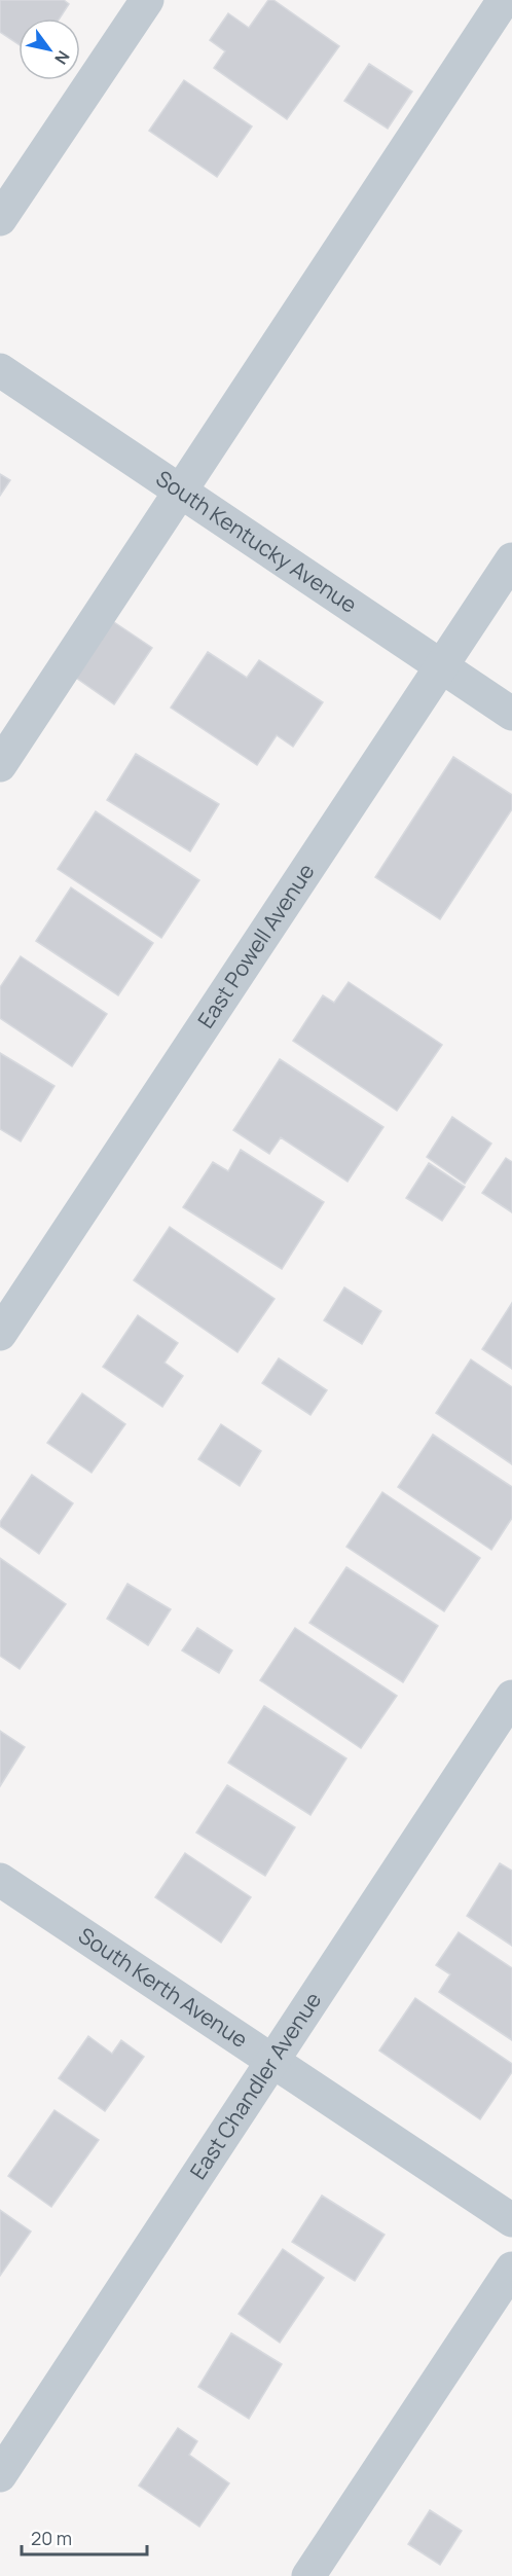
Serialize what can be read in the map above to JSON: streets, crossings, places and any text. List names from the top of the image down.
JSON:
{
  "streets": {
    "street": [
      "South Kentucky Avenue",
      "East Powell Avenue",
      "South Kerth Avenue",
      "East Chandler Avenue"
    ]
  },
  "crossings": [
    ["South Kentucky Avenue", "East Powell Avenue"],
    ["South Kerth Avenue", "East Chandler Avenue"]
  ],
  "scale_bar": "20 m",
  "north": "bottom right"
}
